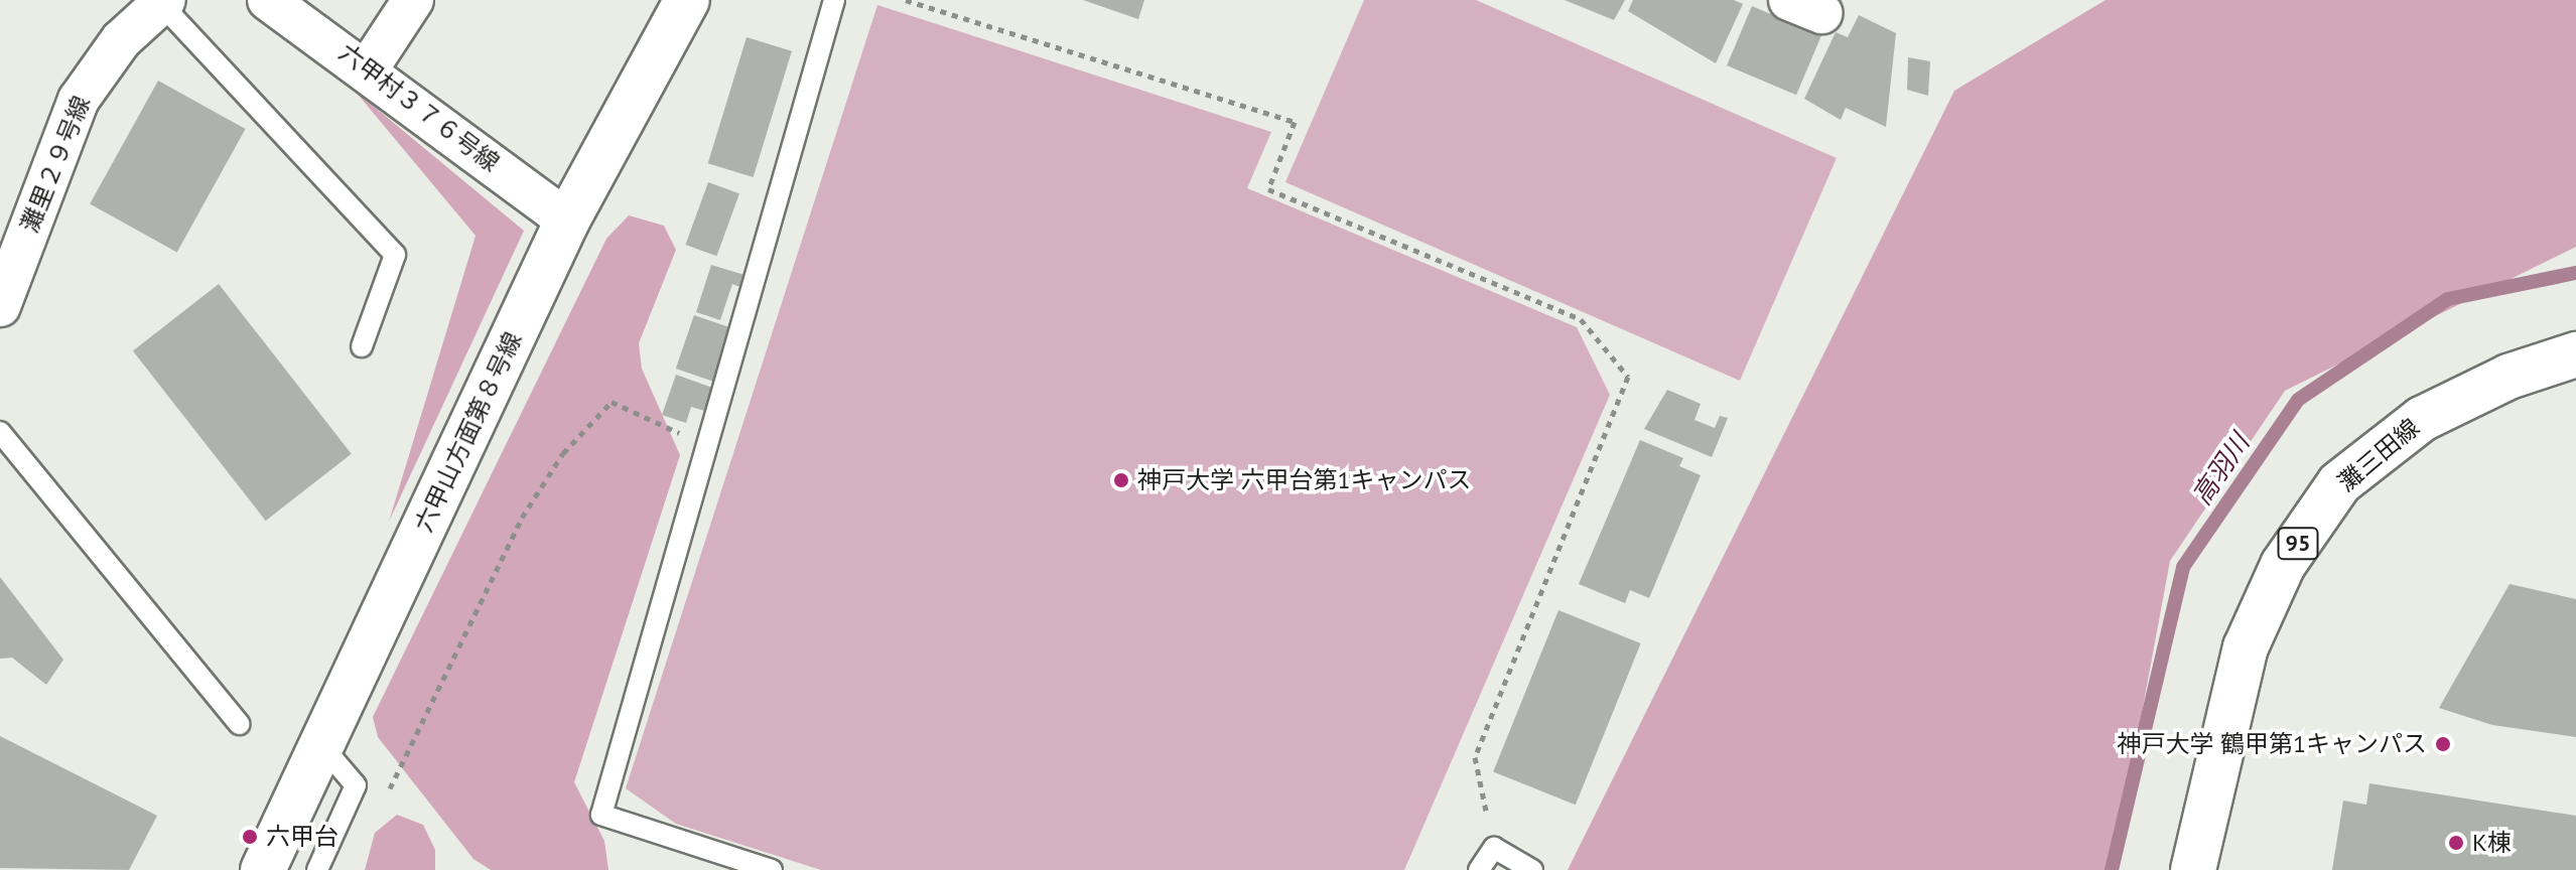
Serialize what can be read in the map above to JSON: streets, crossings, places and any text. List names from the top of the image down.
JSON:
{
  "streets": {
    "street": [
      "六甲村３７６号線",
      "灘里２９号線",
      "六甲山方面第８号線",
      "灘三田線",
      "95"
    ]
  },
  "crossings": [
    ["六甲村３７６号線", "六甲山方面第８号線"]
  ],
  "water": ["高羽川"],
  "places": [
    "神戸大学 六甲台第1キャンパス",
    "神戸大学 鶴甲第1キャンパス",
    "六甲台",
    "K棟"
  ]
}
